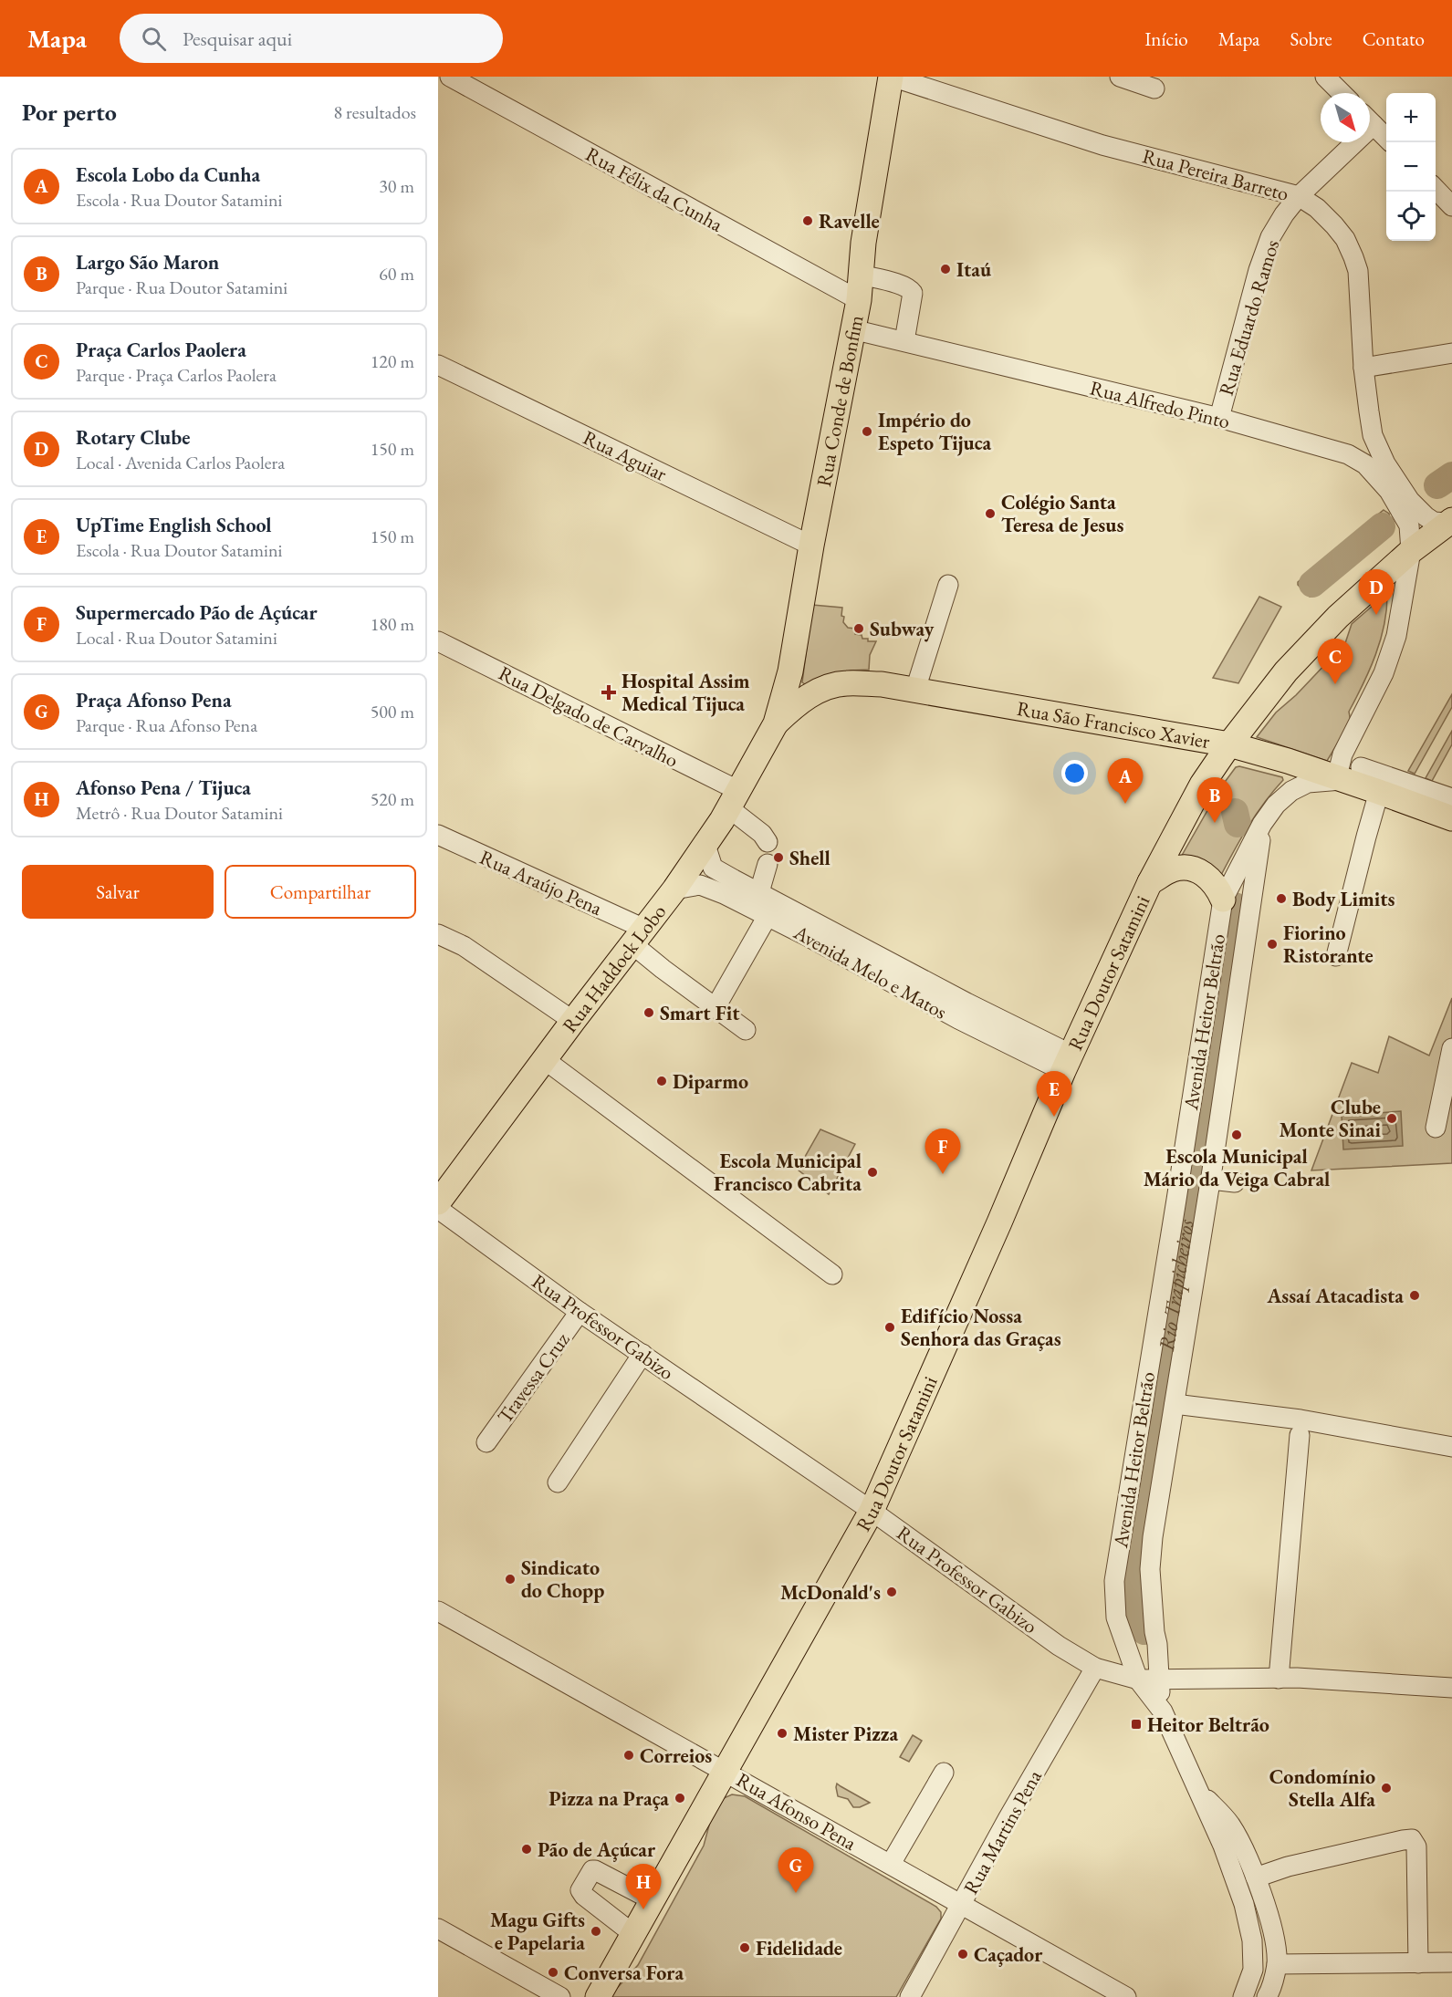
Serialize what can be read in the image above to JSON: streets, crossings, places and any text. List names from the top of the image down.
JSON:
{
  "streets": {
    "main road": [
      "Rua Conde de Bonfim",
      "Rua São Francisco Xavier",
      "Rua Haddock Lobo",
      "Rua Doutor Satamini"
    ],
    "street": [
      "Rua Pereira Barreto",
      "Rua Félix da Cunha",
      "Rua Eduardo Ramos",
      "Rua Alfredo Pinto",
      "Rua Aguiar",
      "Rua Delgado de Carvalho",
      "Rua Araújo Pena",
      "Avenida Melo e Matos",
      "Avenida Heitor Beltrão",
      "Rua Professor Gabizo",
      "Travessa Cruz",
      "Rua Afonso Pena",
      "Rua Martins Pena"
    ]
  },
  "crossings": [
    ["Rua Pereira Barreto", "Rua Eduardo Ramos"],
    ["Rua Pereira Barreto", "Rua Conde de Bonfim"],
    ["Rua Félix da Cunha", "Rua Conde de Bonfim"],
    ["Rua Eduardo Ramos", "Rua Alfredo Pinto"],
    ["Rua Conde de Bonfim", "Rua Alfredo Pinto"],
    ["Rua Conde de Bonfim", "Rua Aguiar"],
    ["Rua Conde de Bonfim", "Rua São Francisco Xavier"],
    ["Rua Conde de Bonfim", "Rua Haddock Lobo"],
    ["Rua Alfredo Pinto", "Rua São Francisco Xavier"],
    ["Rua Alfredo Pinto", "Avenida Heitor Beltrão"],
    ["Rua Delgado de Carvalho", "Rua Haddock Lobo"],
    ["Rua São Francisco Xavier", "Rua Haddock Lobo"],
    ["Rua São Francisco Xavier", "Rua Doutor Satamini"],
    ["Rua São Francisco Xavier", "Avenida Heitor Beltrão"],
    ["Rua Araújo Pena", "Rua Haddock Lobo"],
    ["Rua Haddock Lobo", "Avenida Melo e Matos"],
    ["Avenida Melo e Matos", "Rua Doutor Satamini"],
    ["Rua Doutor Satamini", "Rua Professor Gabizo"],
    ["Rua Doutor Satamini", "Rua Afonso Pena"],
    ["Avenida Heitor Beltrão", "Rua Professor Gabizo"],
    ["Rua Professor Gabizo", "Travessa Cruz"],
    ["Rua Professor Gabizo", "Rua Martins Pena"],
    ["Rua Afonso Pena", "Rua Martins Pena"]
  ],
  "water": ["Rio Trapicheiros"],
  "places": {
    "other": [
      "Ravelle",
      "Itaú",
      "Império do Espeto Tijuca",
      "Colégio Santa Teresa de Jesus",
      "Subway",
      "Shell",
      "Body Limits",
      "Fiorino Ristorante",
      "Smart Fit",
      "Diparmo",
      "Clube Monte Sinai",
      "Escola Municipal Mário da Veiga Cabral",
      "Escola Municipal Francisco Cabrita",
      "Assaí Atacadista",
      "Edifício Nossa Senhora das Graças",
      "Sindicato do Chopp",
      "McDonald's",
      "Mister Pizza",
      "Correios",
      "Condomínio Stella Alfa",
      "Pizza na Praça",
      "Pão de Açúcar",
      "Magu Gifts e Papelaria",
      "Fidelidade",
      "Caçador",
      "Conversa Fora"
    ],
    "health": ["Hospital Assim Medical Tijuca"],
    "transit": ["Heitor Beltrão"]
  },
  "north": "bottom right",
  "page": {
    "header": "Mapa",
    "search": "Pesquisar aqui",
    "nav": [
      "Início",
      "Mapa",
      "Sobre",
      "Contato"
    ],
    "heading": ["Por perto", "8 resultados"],
    "map_buttons": ["+", "−"],
    "list": [
      {
        "mark": "A",
        "name": "Escola Lobo da Cunha",
        "note": "Escola · Rua Doutor Satamini",
        "value": "30 m"
      },
      {
        "mark": "B",
        "name": "Largo São Maron",
        "note": "Parque · Rua Doutor Satamini",
        "value": "60 m"
      },
      {
        "mark": "C",
        "name": "Praça Carlos Paolera",
        "note": "Parque · Praça Carlos Paolera",
        "value": "120 m"
      },
      {
        "mark": "D",
        "name": "Rotary Clube",
        "note": "Local · Avenida Carlos Paolera",
        "value": "150 m"
      },
      {
        "mark": "E",
        "name": "UpTime English School",
        "note": "Escola · Rua Doutor Satamini",
        "value": "150 m"
      },
      {
        "mark": "F",
        "name": "Supermercado Pão de Açúcar",
        "note": "Local · Rua Doutor Satamini",
        "value": "180 m"
      },
      {
        "mark": "G",
        "name": "Praça Afonso Pena",
        "note": "Parque · Rua Afonso Pena",
        "value": "500 m"
      },
      {
        "mark": "H",
        "name": "Afonso Pena / Tijuca",
        "note": "Metrô · Rua Doutor Satamini",
        "value": "520 m"
      }
    ],
    "pins": [
      "D",
      "C",
      "A",
      "B",
      "E",
      "F",
      "G",
      "H"
    ],
    "buttons": ["Salvar", "Compartilhar"]
  }
}
